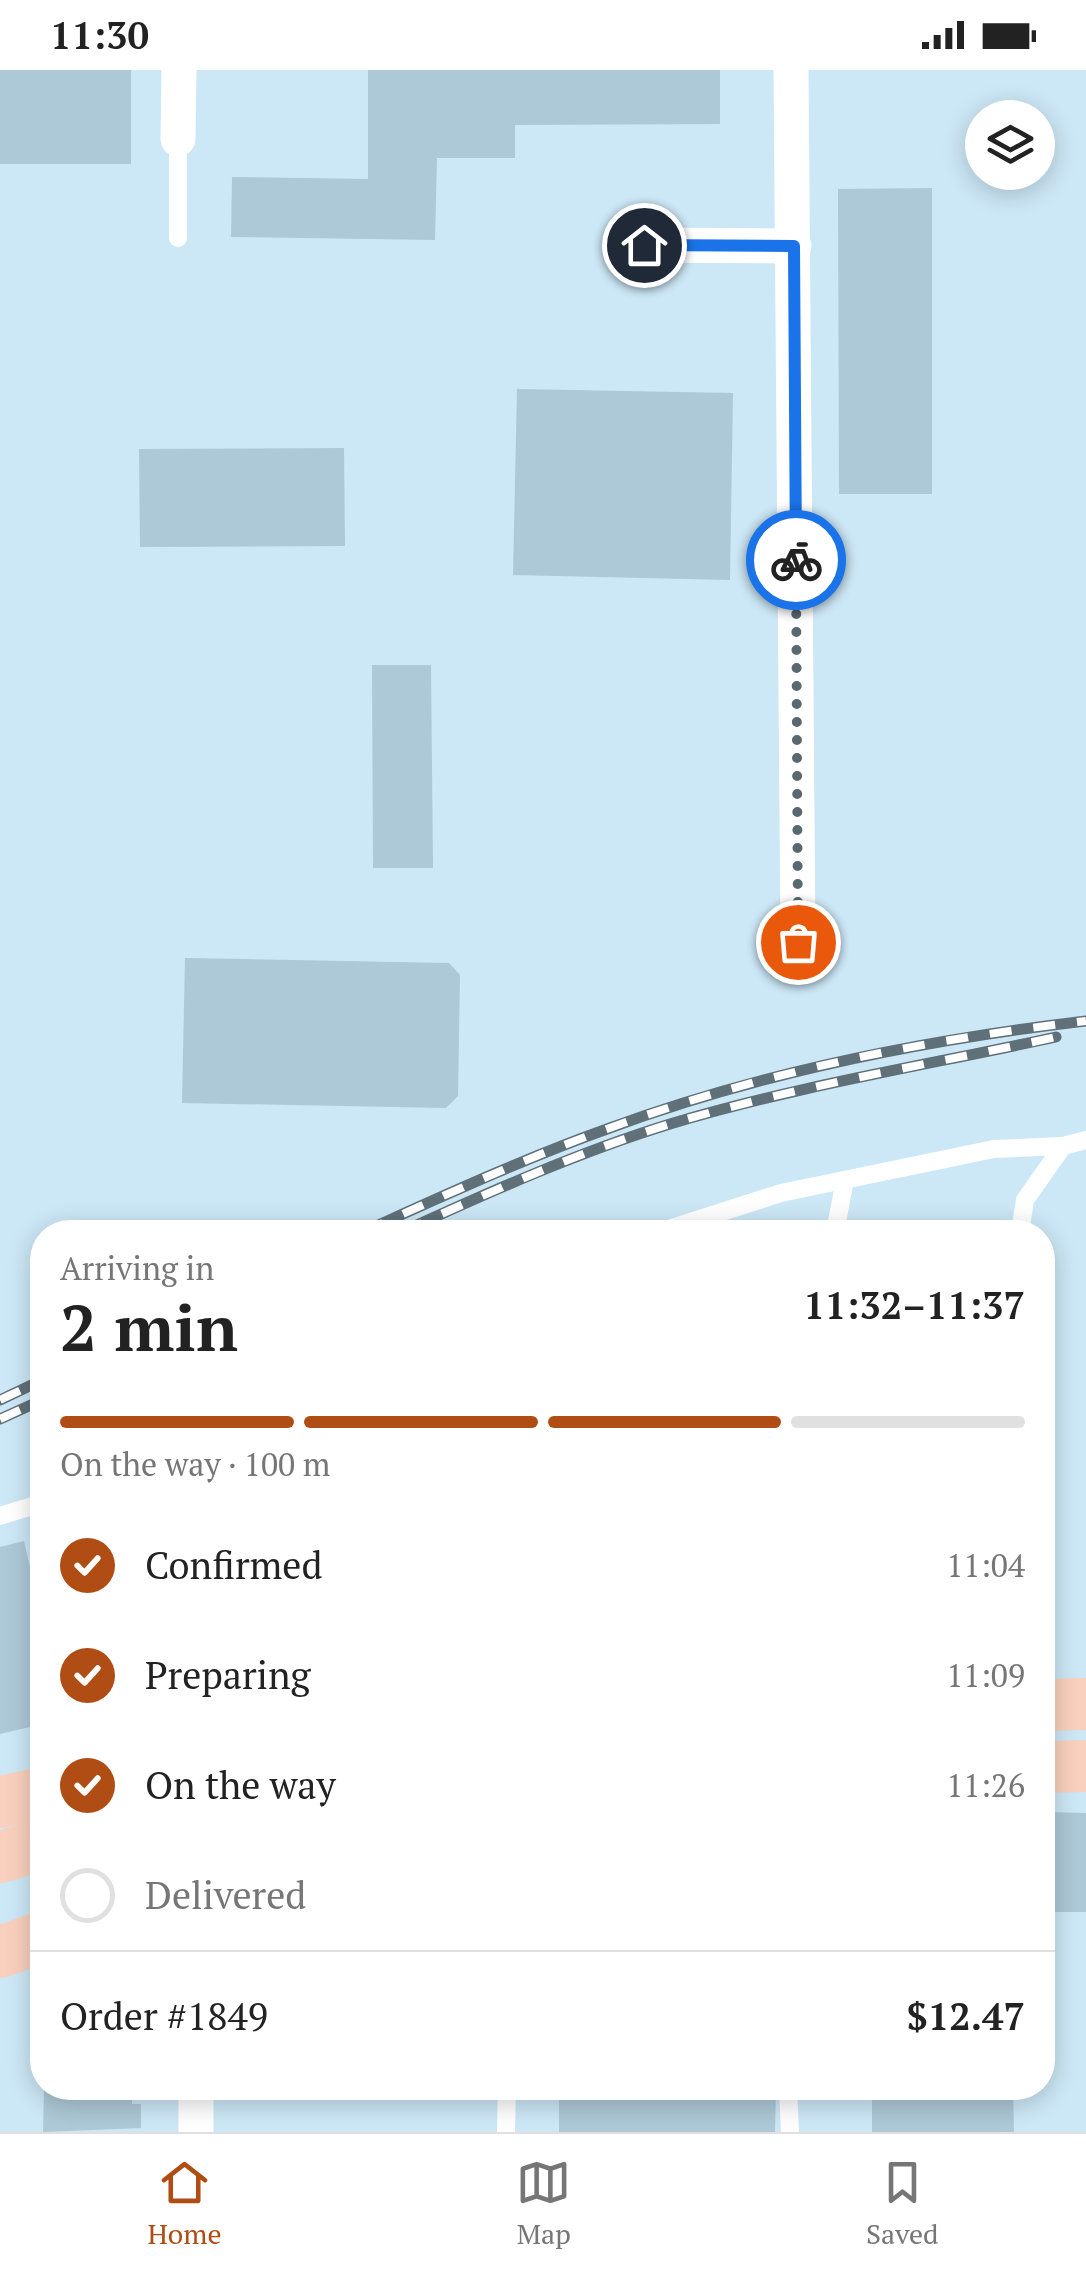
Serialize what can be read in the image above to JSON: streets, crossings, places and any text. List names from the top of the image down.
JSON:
{
  "page": {
    "status": "11:30",
    "heading": ["2 min", "Arriving in", "11:32–11:37"],
    "panel": ["Order #1849", "$12.47"],
    "bar": "On the way · 100 m",
    "list": [
      ["Confirmed", "11:04"],
      ["Preparing", "11:09"],
      ["On the way", "11:26"],
      "Delivered"
    ],
    "tabs": ["Home", "Map", "Saved"]
  }
}
